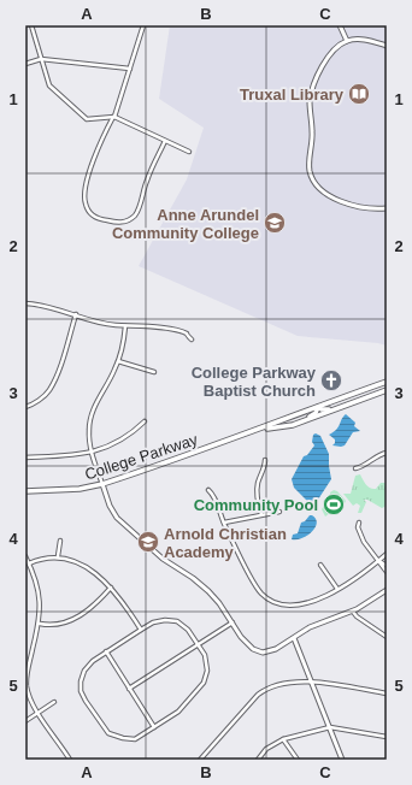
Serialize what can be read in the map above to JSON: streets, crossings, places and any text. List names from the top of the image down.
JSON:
{
  "streets": {
    "main road": ["College Parkway"]
  },
  "places": {
    "library": ["Truxal Library"],
    "school or university": ["Anne Arundel Community College", "Arnold Christian Academy"],
    "church": ["College Parkway Baptist Church"],
    "sports": ["Community Pool"]
  },
  "grid": {
    "columns": ["A", "B", "C"],
    "rows": [
      "1",
      "2",
      "3",
      "4",
      "5"
    ]
  }
}
